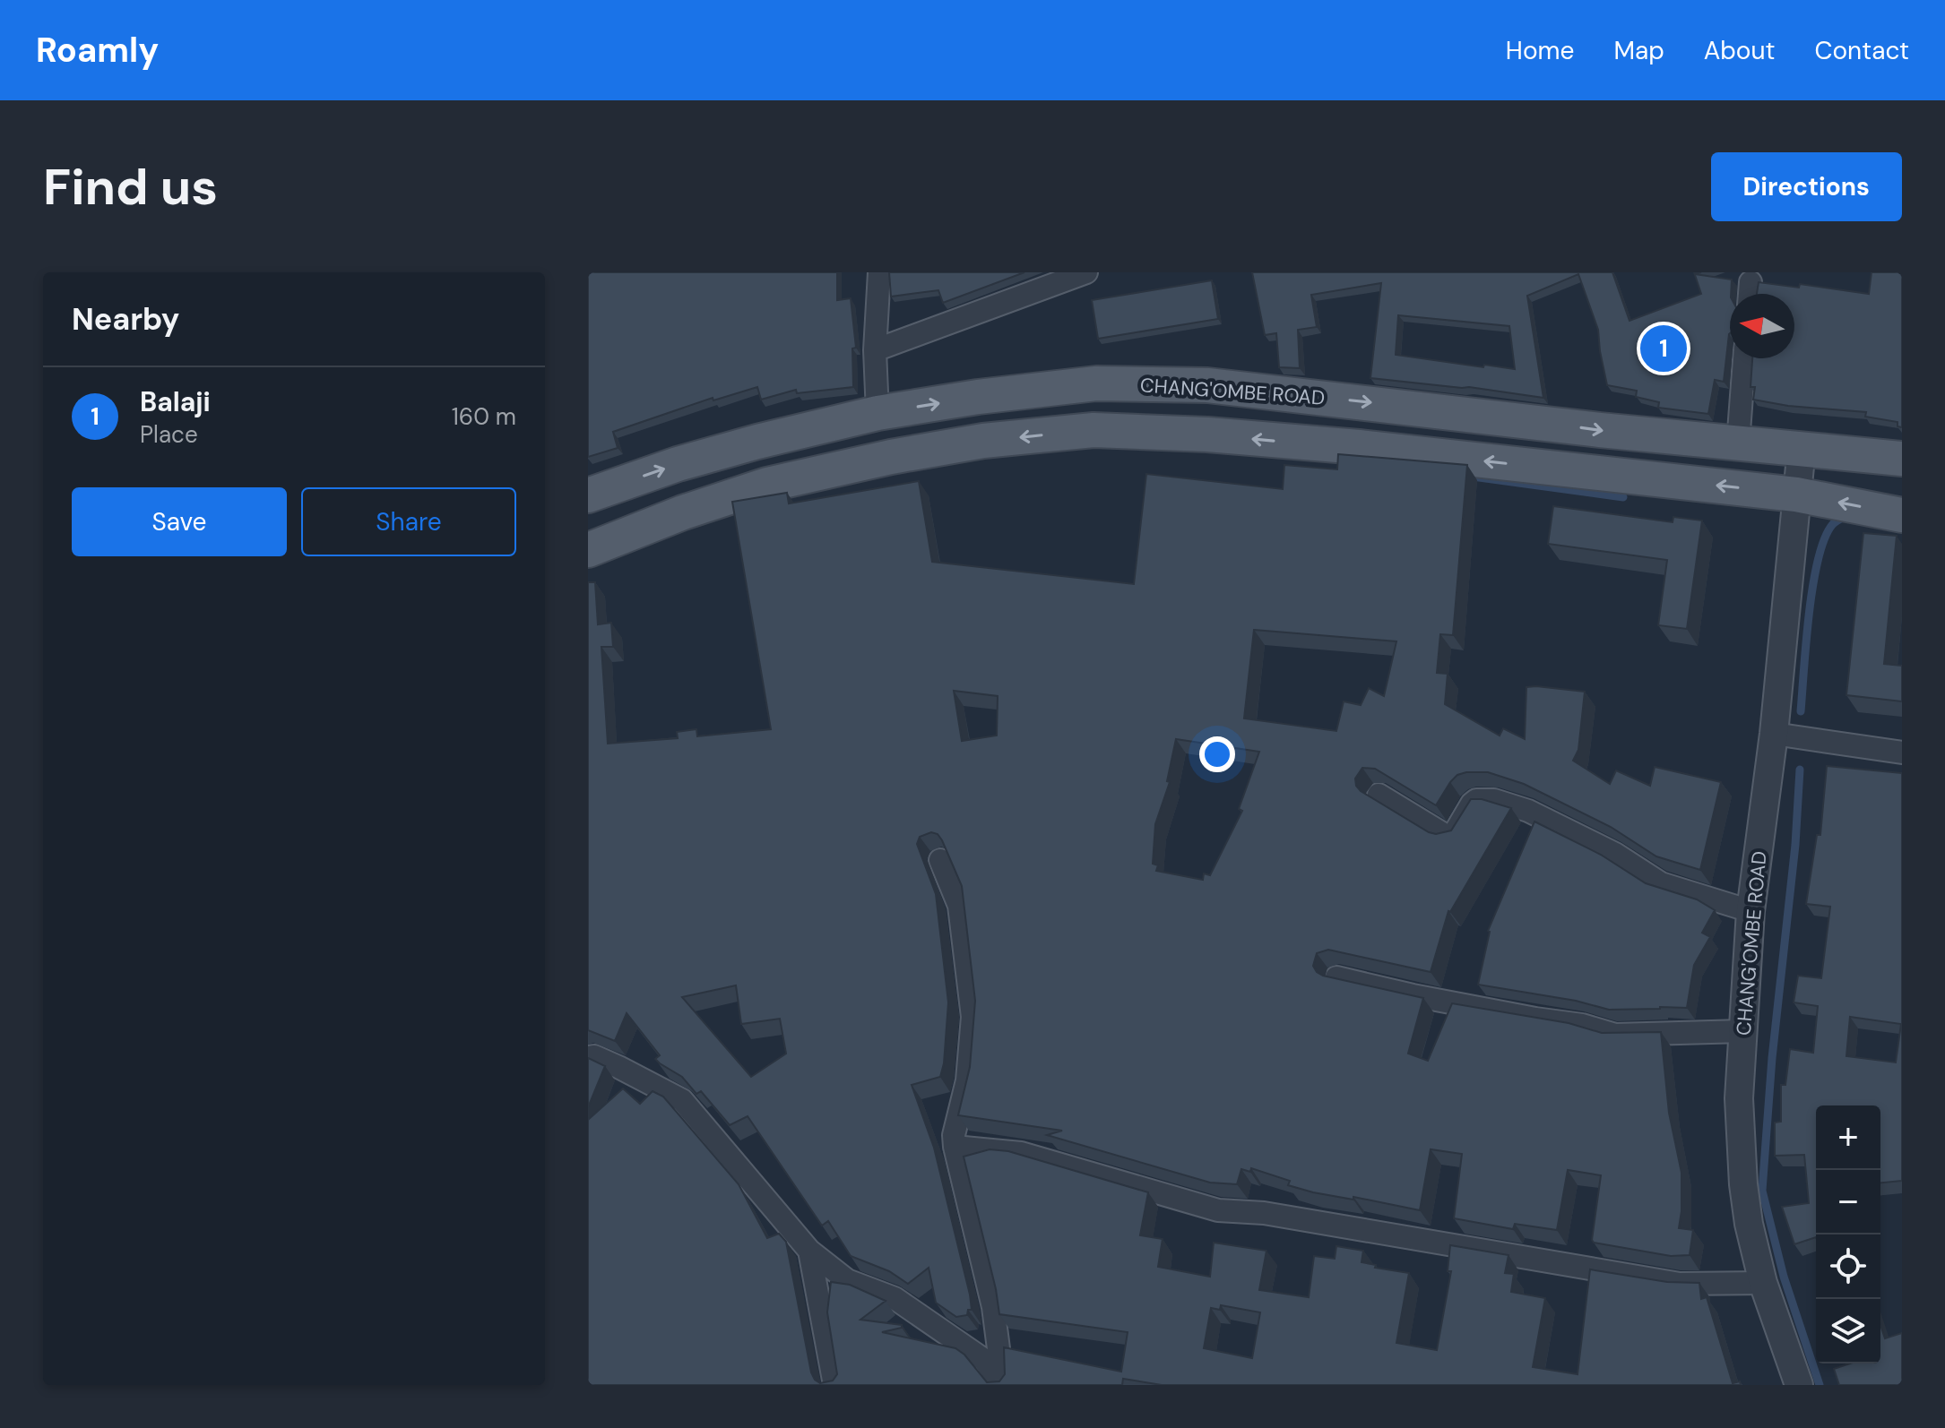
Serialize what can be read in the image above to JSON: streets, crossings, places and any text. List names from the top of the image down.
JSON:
{
  "streets": {
    "main road": ["CHANG'OMBE ROAD"]
  },
  "north": "left",
  "page": {
    "header": "Roamly",
    "nav": [
      "Home",
      "Map",
      "About",
      "Contact"
    ],
    "buttons": [
      "Directions",
      ["Save", "Share"]
    ],
    "title": "Find us",
    "heading": "Nearby",
    "pins": "1",
    "list": [
      {
        "mark": "1",
        "name": "Balaji",
        "note": "Place",
        "value": "160 m"
      }
    ],
    "map_buttons": ["+", "−"]
  }
}
